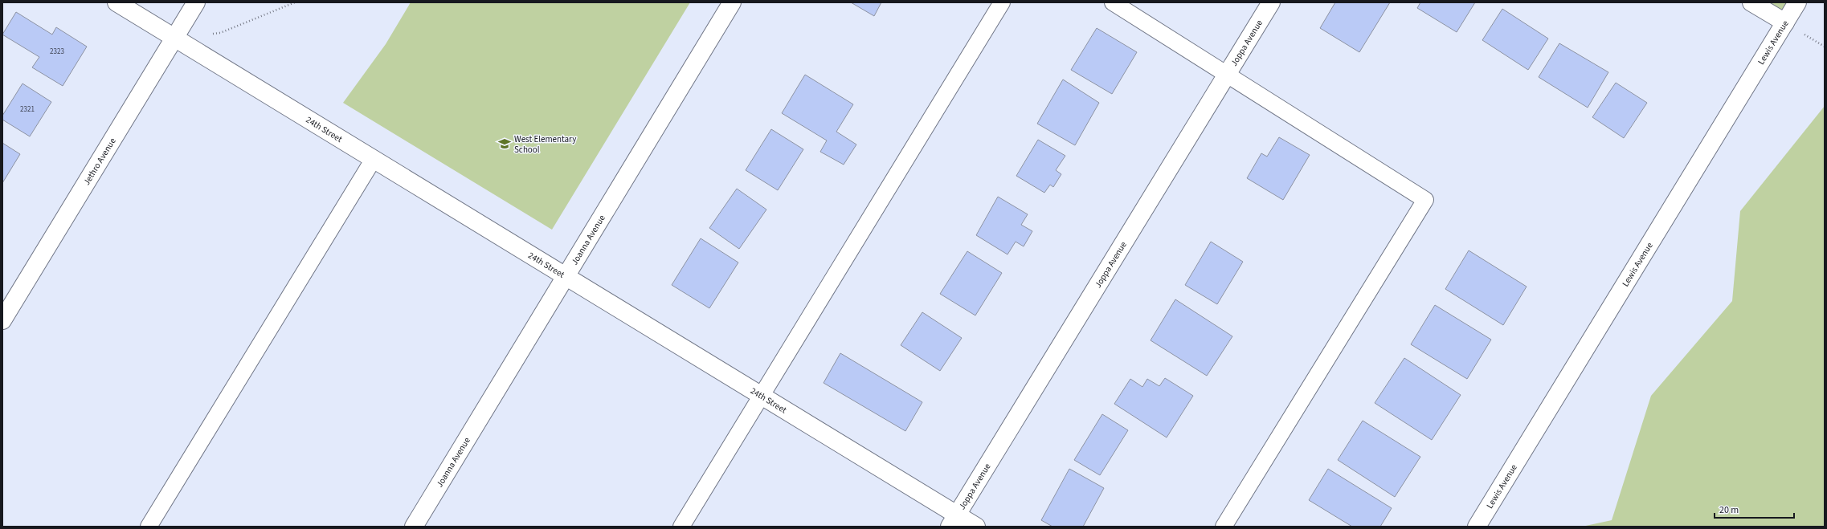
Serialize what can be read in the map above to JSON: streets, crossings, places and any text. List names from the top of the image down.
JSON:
{
  "streets": {
    "street": [
      "Joppa Avenue",
      "Lewis Avenue",
      "24th Street",
      "Jethro Avenue",
      "Joanna Avenue"
    ]
  },
  "crossings": [
    ["Joppa Avenue", "24th Street"],
    ["24th Street", "Jethro Avenue"],
    ["24th Street", "Joanna Avenue"]
  ],
  "places": {
    "school or university": ["West Elementary School"]
  },
  "house_numbers": ["2323", "2321"],
  "scale_bar": "20 m"
}
